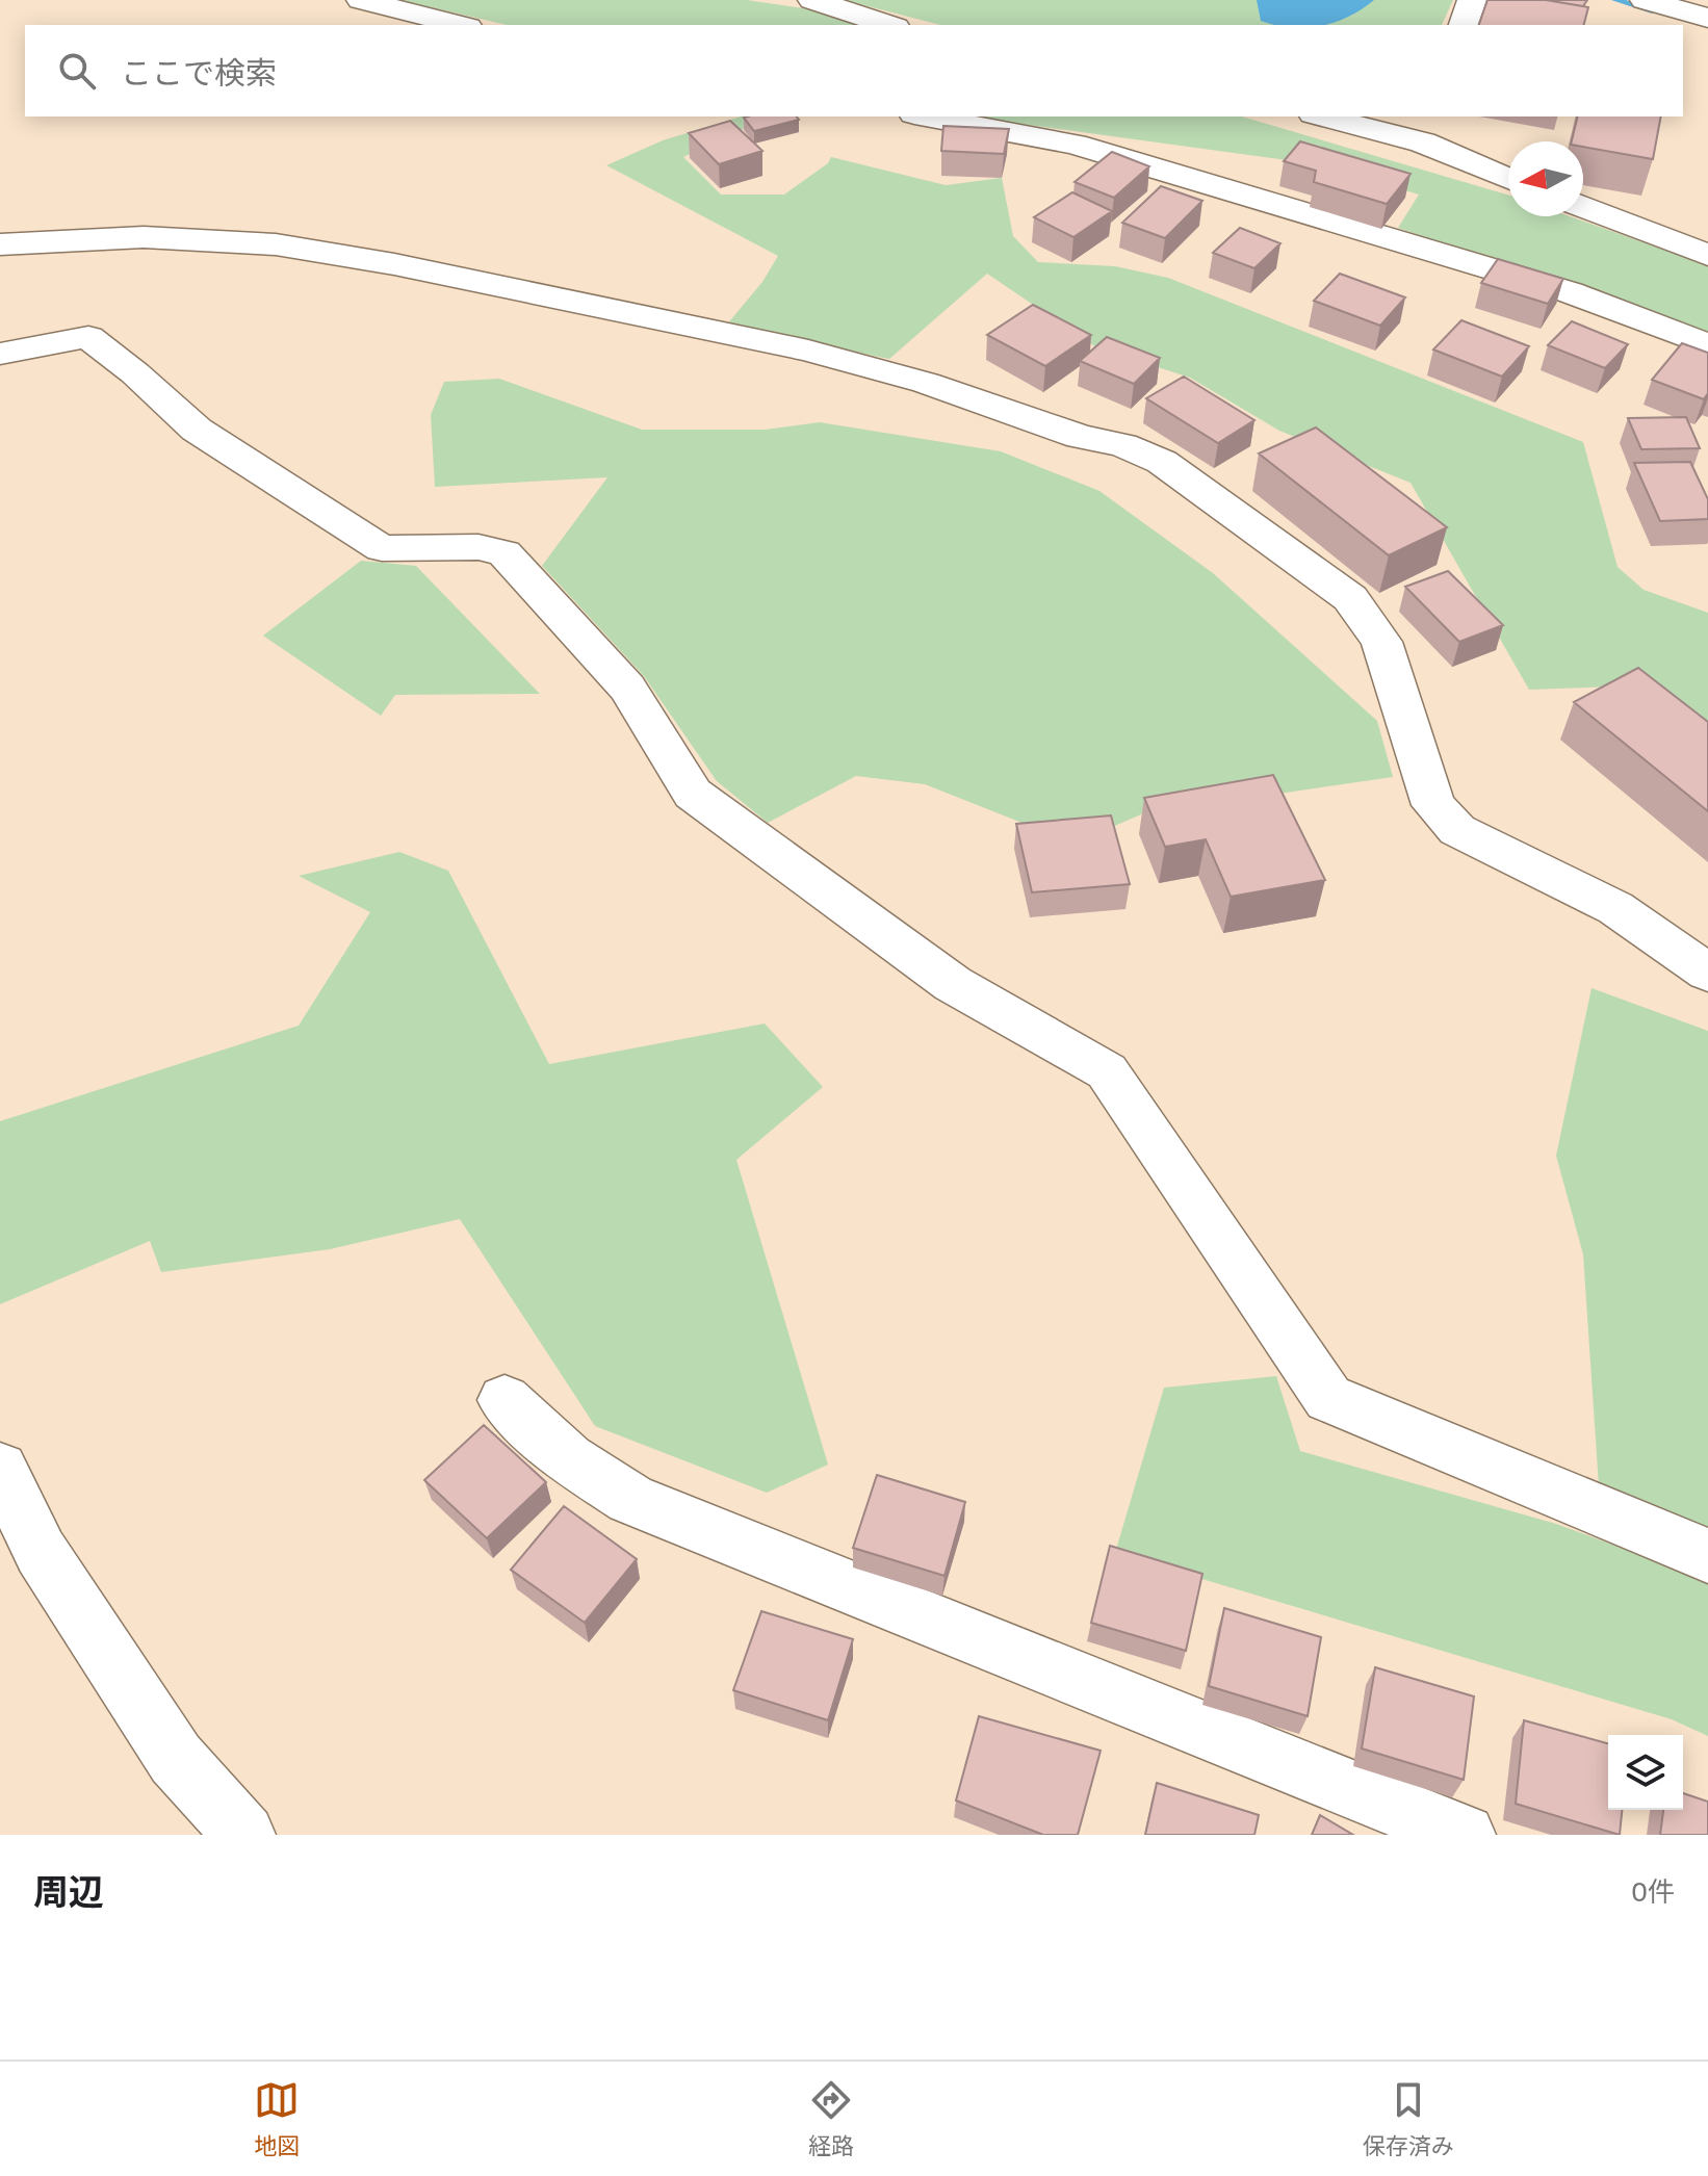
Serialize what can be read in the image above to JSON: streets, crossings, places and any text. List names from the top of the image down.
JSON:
{
  "north": "left",
  "page": {
    "search": "ここで検索",
    "heading": ["周辺", "0件"],
    "nav": ["地図", "経路", "保存済み"]
  }
}
